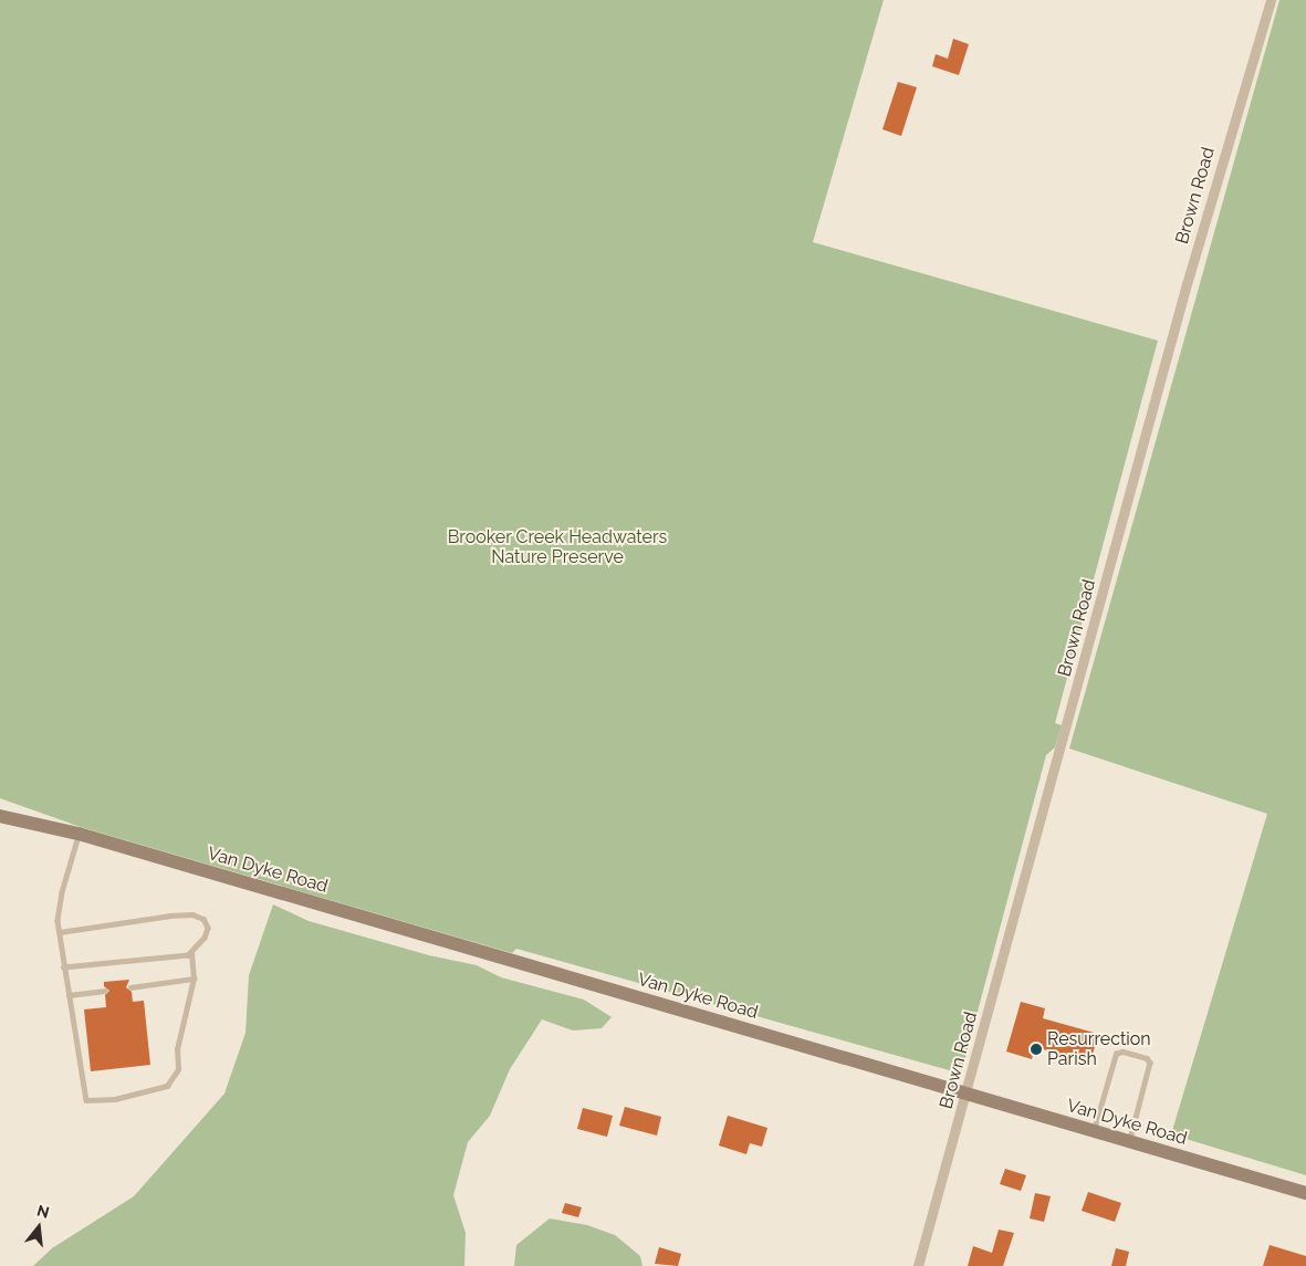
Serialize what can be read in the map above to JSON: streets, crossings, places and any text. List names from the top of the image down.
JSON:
{
  "streets": {
    "main road": ["Van Dyke Road"],
    "street": ["Brown Road"]
  },
  "crossings": [
    ["Brown Road", "Van Dyke Road"]
  ],
  "parks": ["Brooker Creek Headwaters Nature Preserve"],
  "places": ["Resurrection Parish"],
  "north": "top"
}
